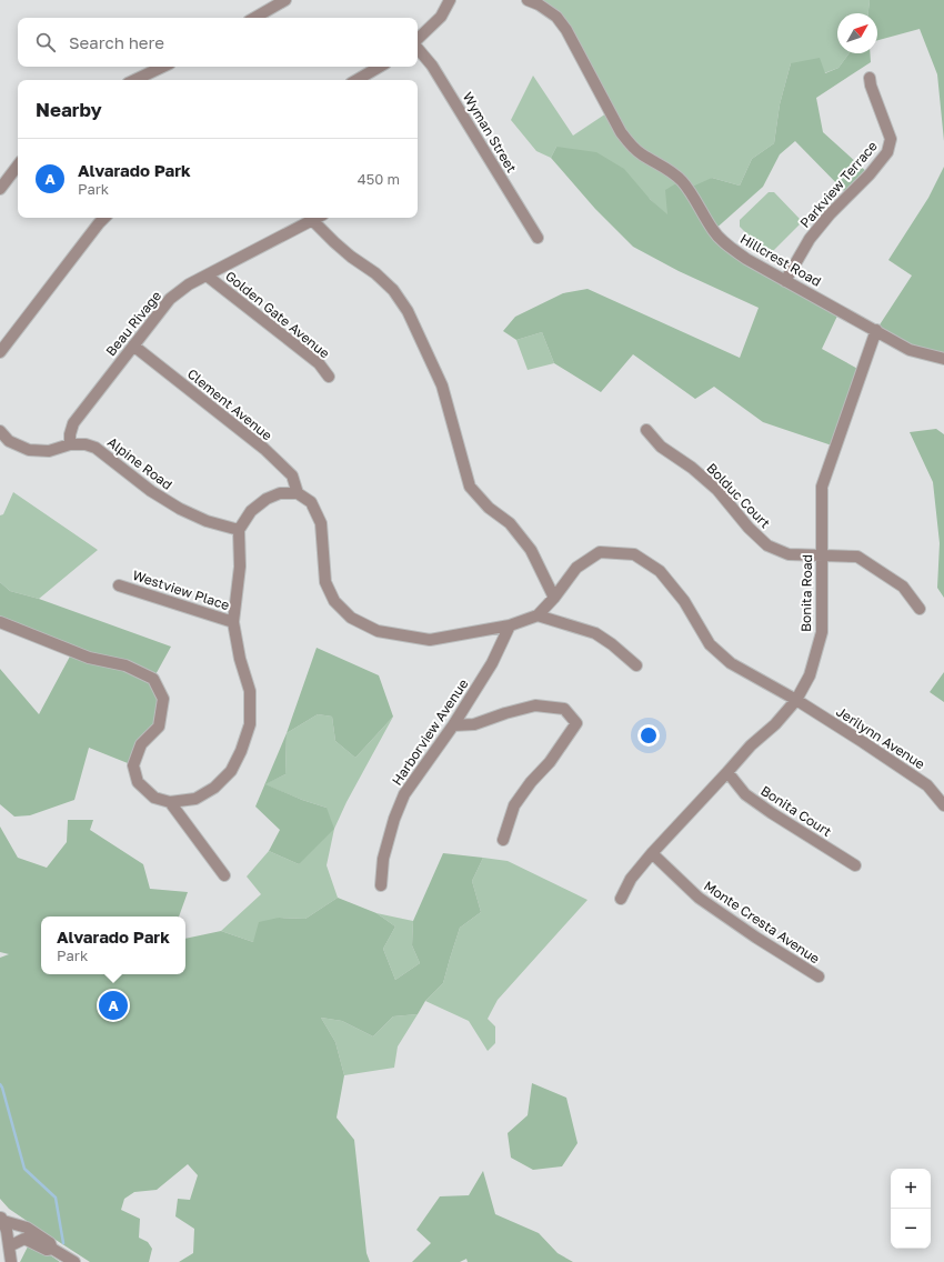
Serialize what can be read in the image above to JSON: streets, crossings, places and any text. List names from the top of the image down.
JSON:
{
  "streets": {
    "street": [
      "Wyman Street",
      "Parkview Terrace",
      "Hillcrest Road",
      "Golden Gate Avenue",
      "Beau Rivage",
      "Clement Avenue",
      "Alpine Road",
      "Bolduc Court",
      "Westview Place",
      "Bonita Road",
      "Harborview Avenue",
      "Jerilynn Avenue",
      "Bonita Court",
      "Monte Cresta Avenue"
    ]
  },
  "crossings": [
    ["Parkview Terrace", "Hillcrest Road"],
    ["Hillcrest Road", "Bonita Road"],
    ["Golden Gate Avenue", "Beau Rivage"],
    ["Beau Rivage", "Clement Avenue"],
    ["Beau Rivage", "Alpine Road"],
    ["Bolduc Court", "Bonita Road"],
    ["Bonita Road", "Jerilynn Avenue"],
    ["Bonita Road", "Bonita Court"],
    ["Bonita Road", "Monte Cresta Avenue"]
  ],
  "north": "top right",
  "page": {
    "search": "Search here",
    "heading": "Nearby",
    "list": [
      {
        "mark": "A",
        "name": "Alvarado Park",
        "note": "Park",
        "value": "450 m"
      }
    ],
    "popup": ["Alvarado Park", "Park"],
    "pins": "A",
    "map_buttons": ["+", "−"]
  }
}
